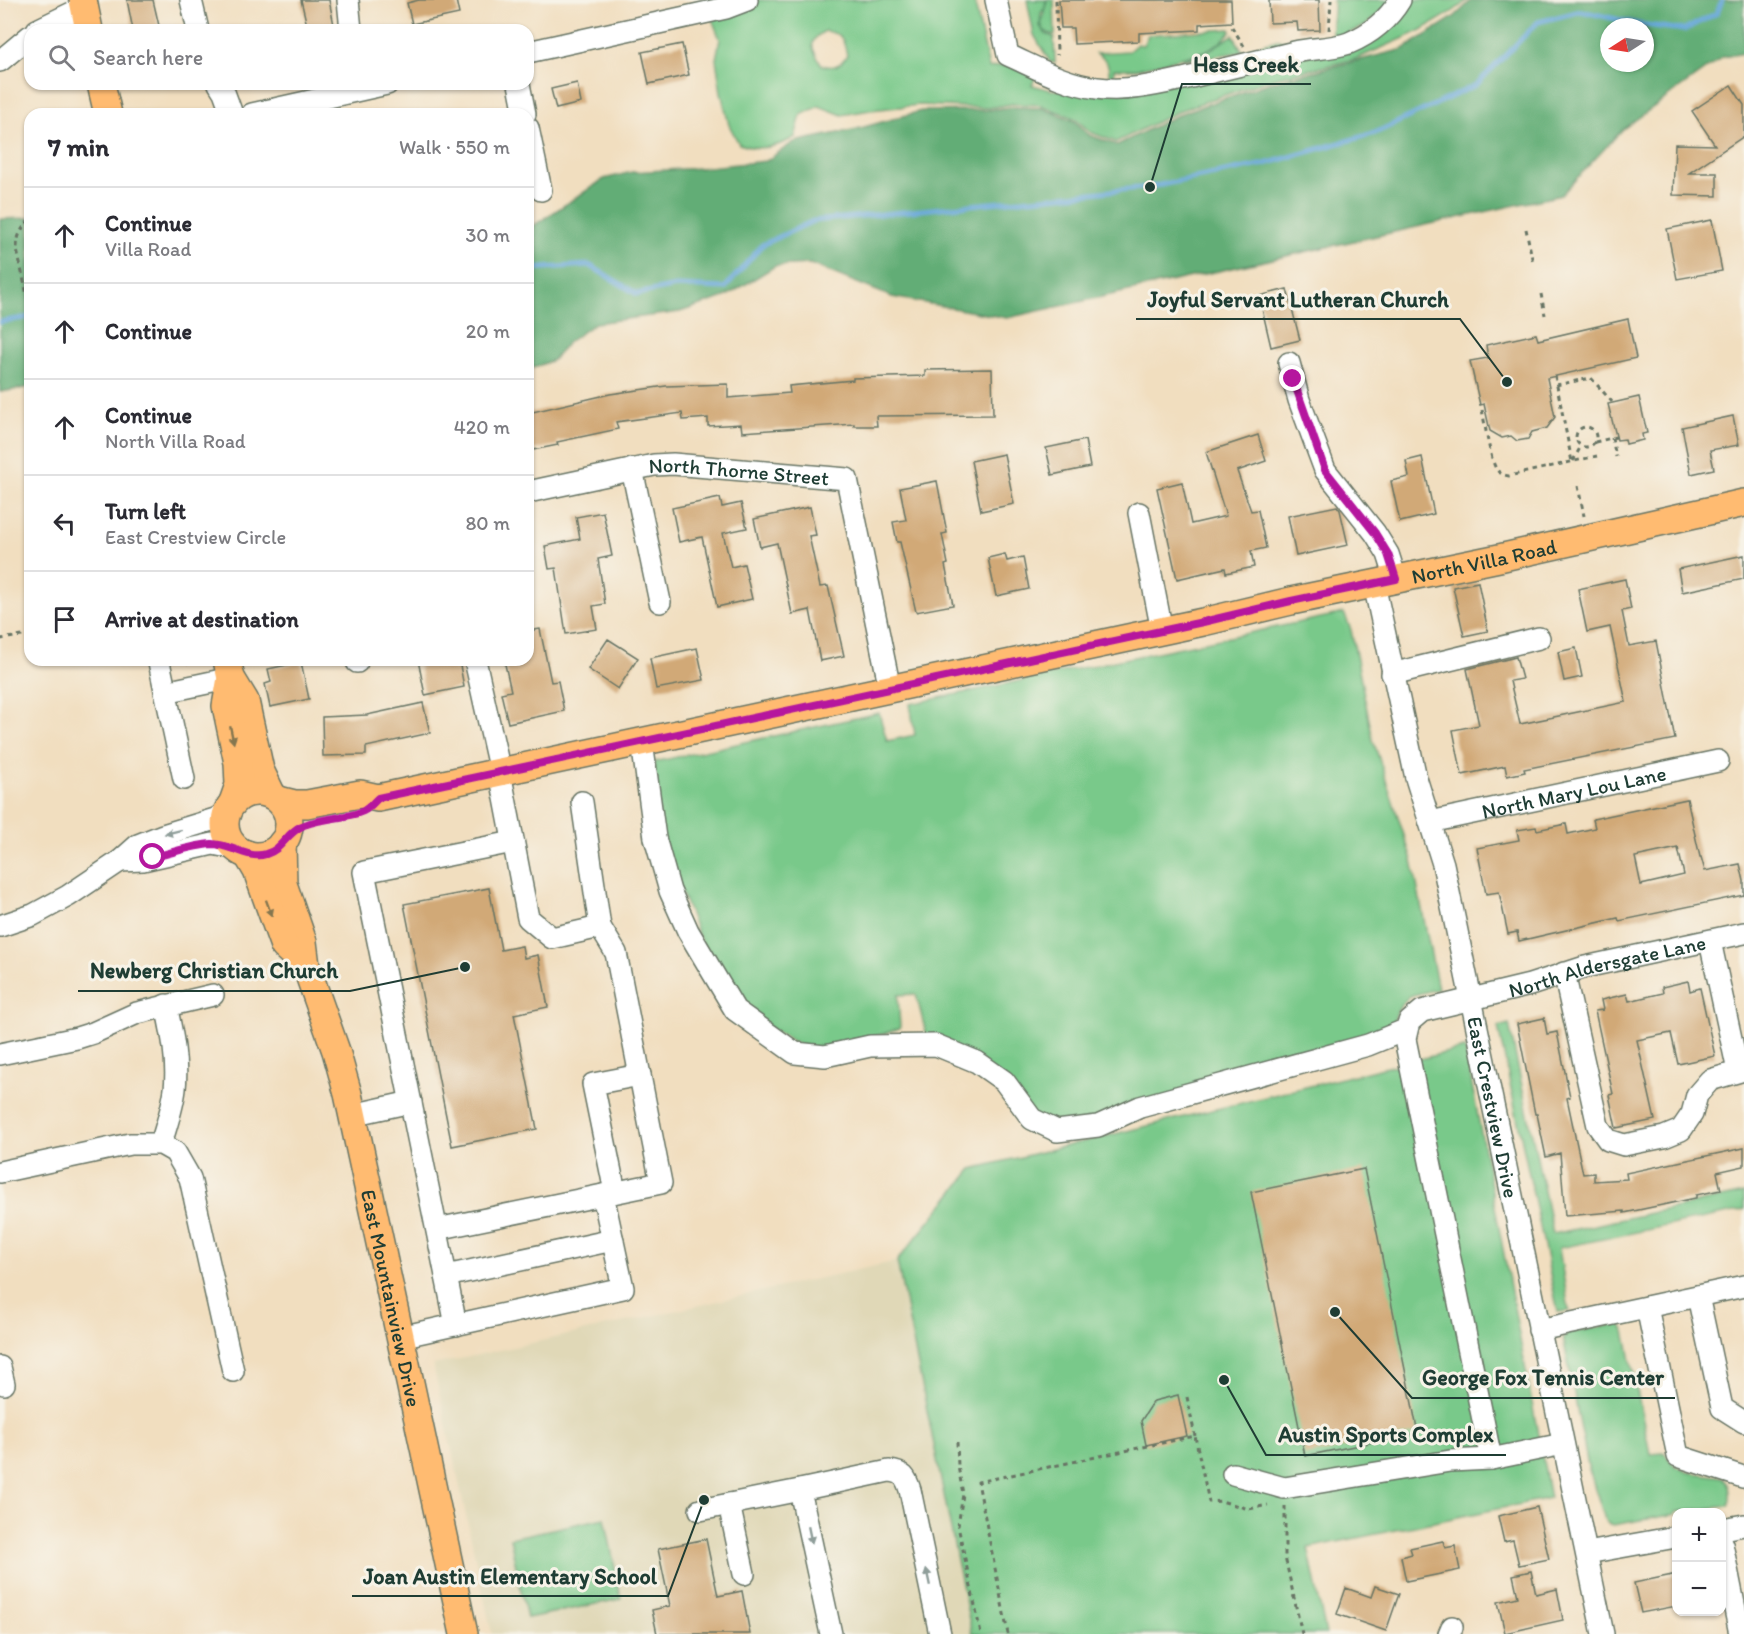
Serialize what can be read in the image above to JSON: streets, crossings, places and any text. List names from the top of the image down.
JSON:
{
  "streets": {
    "main road": ["North Villa Road", "East Mountainview Drive"],
    "street": [
      "North Thorne Street",
      "North Mary Lou Lane",
      "North Aldersgate Lane",
      "East Crestview Drive"
    ]
  },
  "crossings": [
    ["North Thorne Street", "North Villa Road"],
    ["North Villa Road", "East Crestview Drive"],
    ["North Villa Road", "East Mountainview Drive"],
    ["North Mary Lou Lane", "East Crestview Drive"],
    ["North Aldersgate Lane", "East Crestview Drive"]
  ],
  "places": [
    "Hess Creek",
    "Joyful Servant Lutheran Church",
    "Newberg Christian Church",
    "George Fox Tennis Center",
    "Austin Sports Complex",
    "Joan Austin Elementary School"
  ],
  "north": "left",
  "page": {
    "search": "Search here",
    "heading": ["7 min", "Walk · 550 m"],
    "list": [
      ["Continue", "Villa Road", "30 m"],
      ["Continue", "20 m"],
      ["Continue", "North Villa Road", "420 m"],
      ["Turn left", "East Crestview Circle", "80 m"],
      "Arrive at destination"
    ],
    "map_buttons": ["+", "−"]
  }
}
